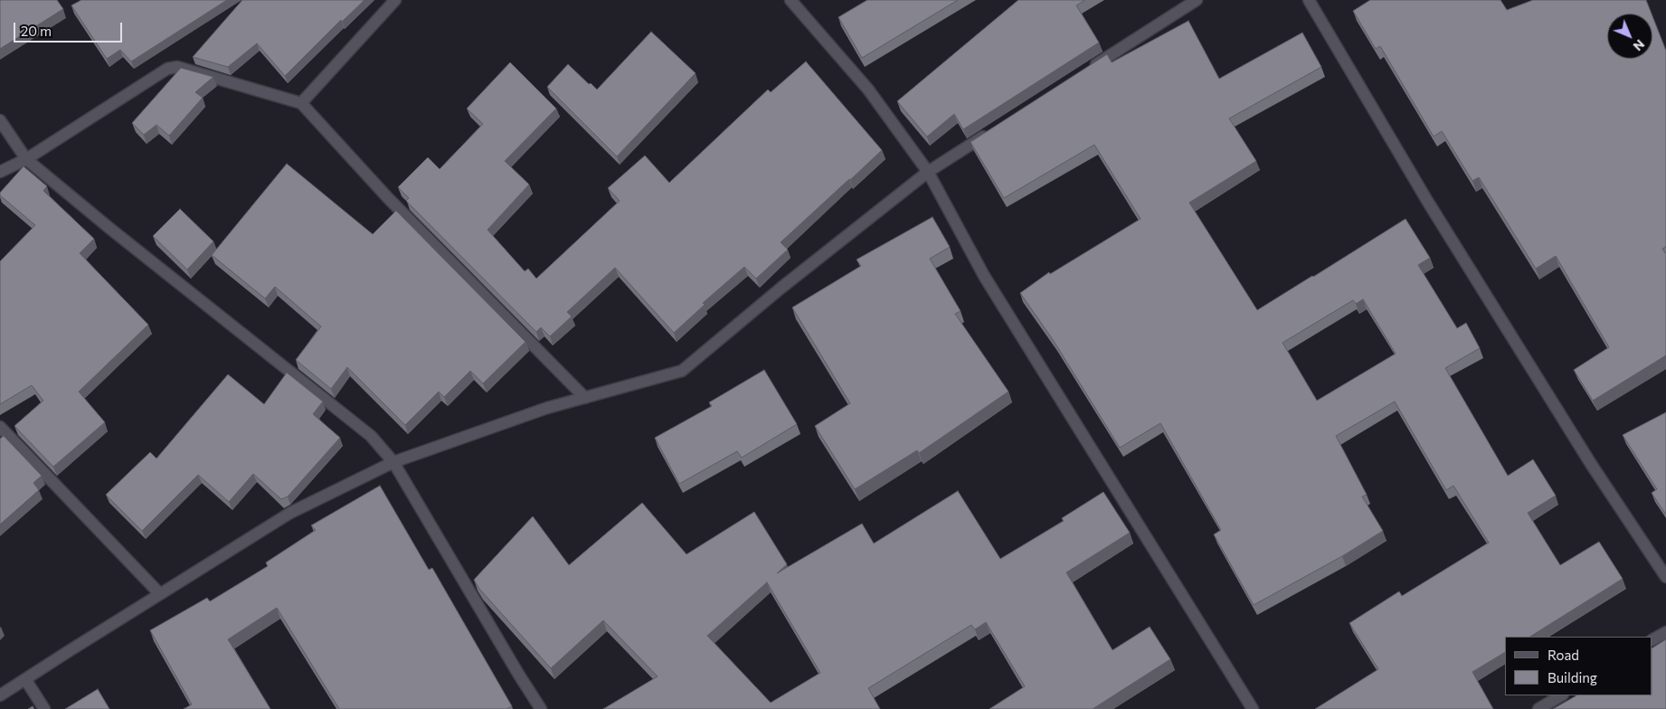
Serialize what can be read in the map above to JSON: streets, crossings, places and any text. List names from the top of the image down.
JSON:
{
  "legend": ["Road", "Building"],
  "scale_bar": "20 m",
  "north": "bottom right"
}
